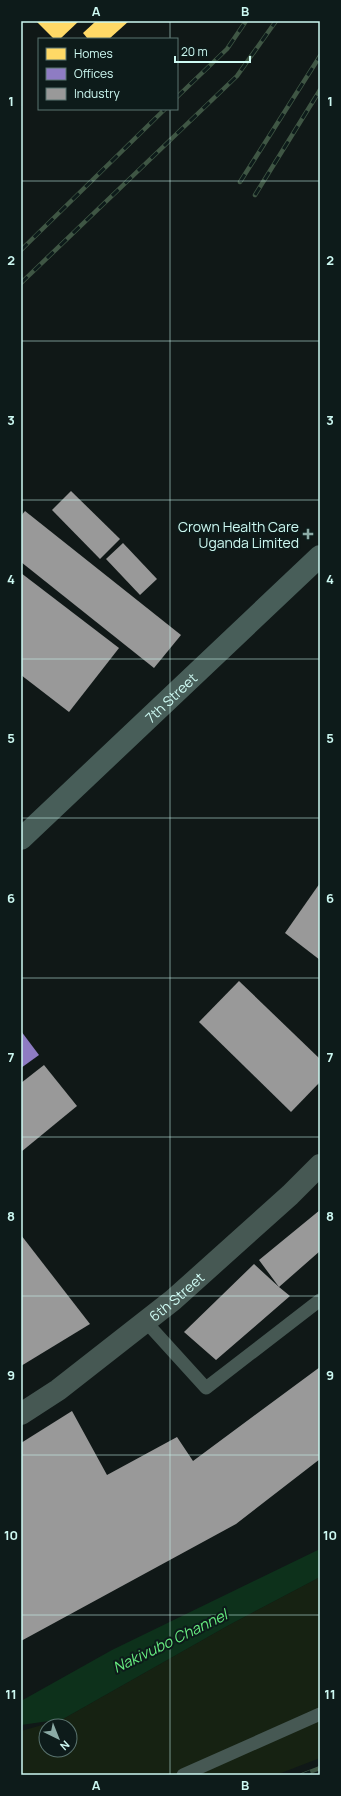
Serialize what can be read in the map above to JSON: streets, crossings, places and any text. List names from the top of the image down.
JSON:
{
  "streets": {
    "street": ["7th Street", "6th Street"]
  },
  "water": ["Nakivubo Channel"],
  "places": {
    "health": ["Crown Health Care Uganda Limited"]
  },
  "legend": ["Homes", "Offices", "Industry"],
  "scale_bar": "20 m",
  "north": "bottom right",
  "grid": {
    "columns": ["A", "B"],
    "rows": [
      "1",
      "2",
      "3",
      "4",
      "5",
      "6",
      "7",
      "8",
      "9",
      "10",
      "11"
    ]
  }
}
